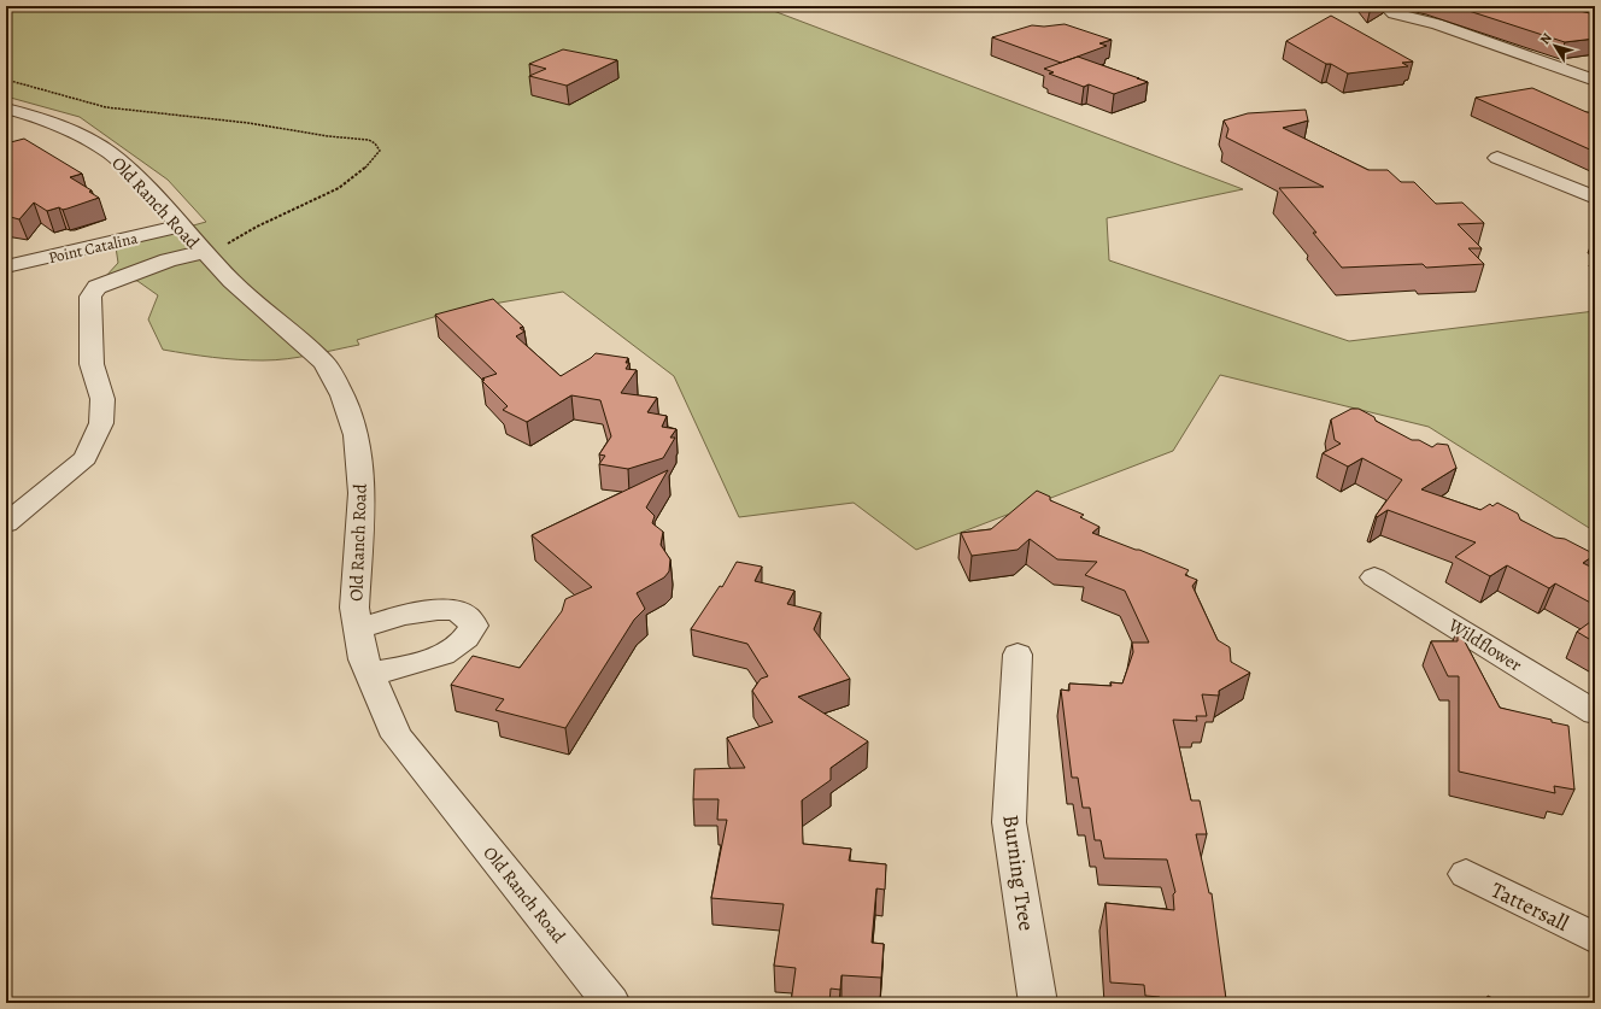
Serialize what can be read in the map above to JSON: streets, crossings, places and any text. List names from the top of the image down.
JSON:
{
  "streets": {
    "street": [
      "Old Ranch Road",
      "Point Catalina",
      "Wildflower",
      "Burning Tree",
      "Tattersall"
    ]
  },
  "crossings": [
    ["Old Ranch Road", "Point Catalina"]
  ],
  "north": "top left"
}
